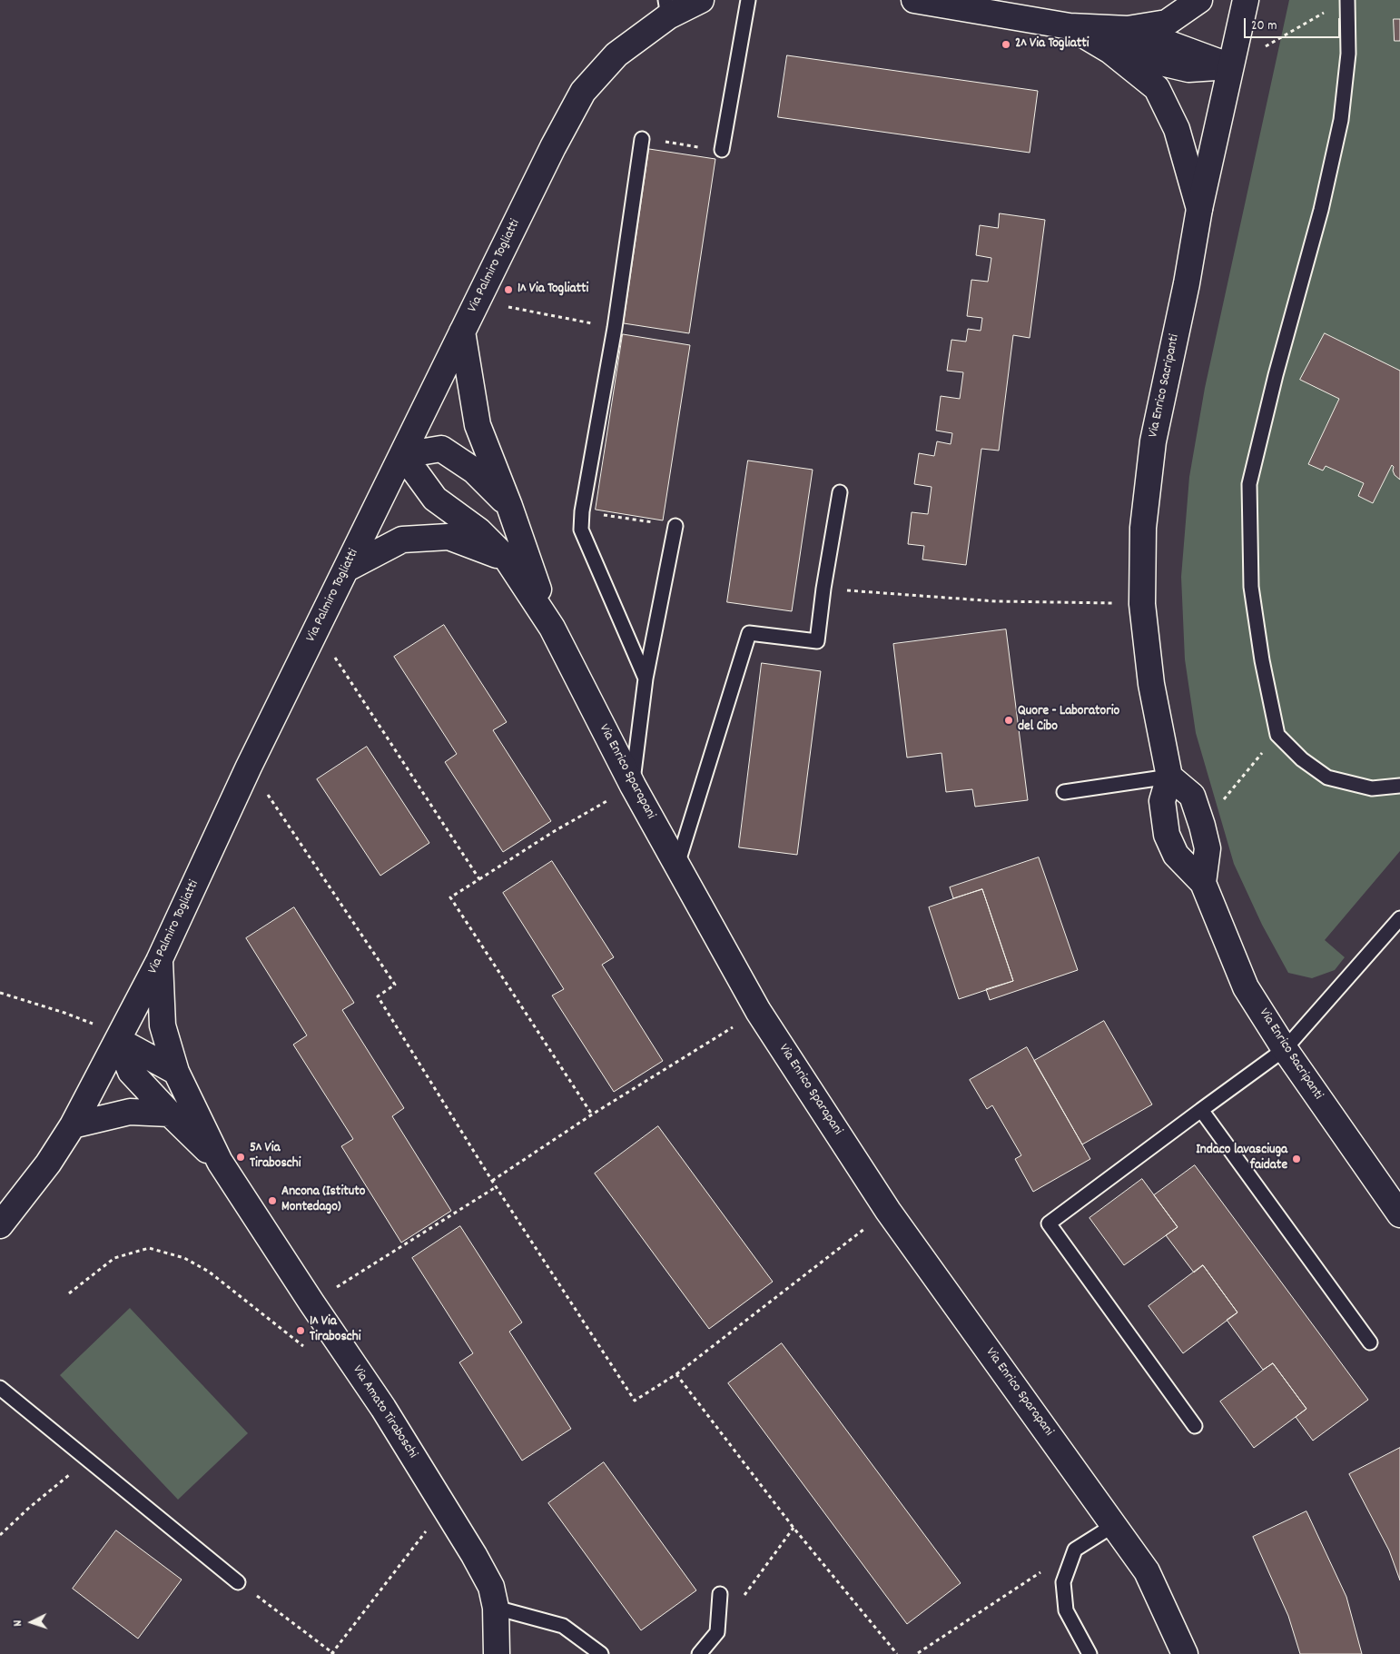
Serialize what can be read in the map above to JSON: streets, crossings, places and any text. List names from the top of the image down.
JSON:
{
  "streets": {
    "street": [
      "Via Palmiro Togliatti",
      "Via Enrico Sacripanti",
      "Via Enrico Sparapani",
      "Via Amato Tiraboschi"
    ]
  },
  "crossings": [
    ["Via Palmiro Togliatti", "Via Enrico Sparapani"],
    ["Via Palmiro Togliatti", "Via Amato Tiraboschi"]
  ],
  "places": [
    "2^ Via Togliatti",
    "1^ Via Togliatti",
    "Quore - Laboratorio del Cibo",
    "5^ Via Tiraboschi",
    "Indaco lavasciuga faidate",
    "Ancona (Istituto Montedago)",
    "1^ Via Tiraboschi"
  ],
  "scale_bar": "20 m",
  "north": "left"
}
